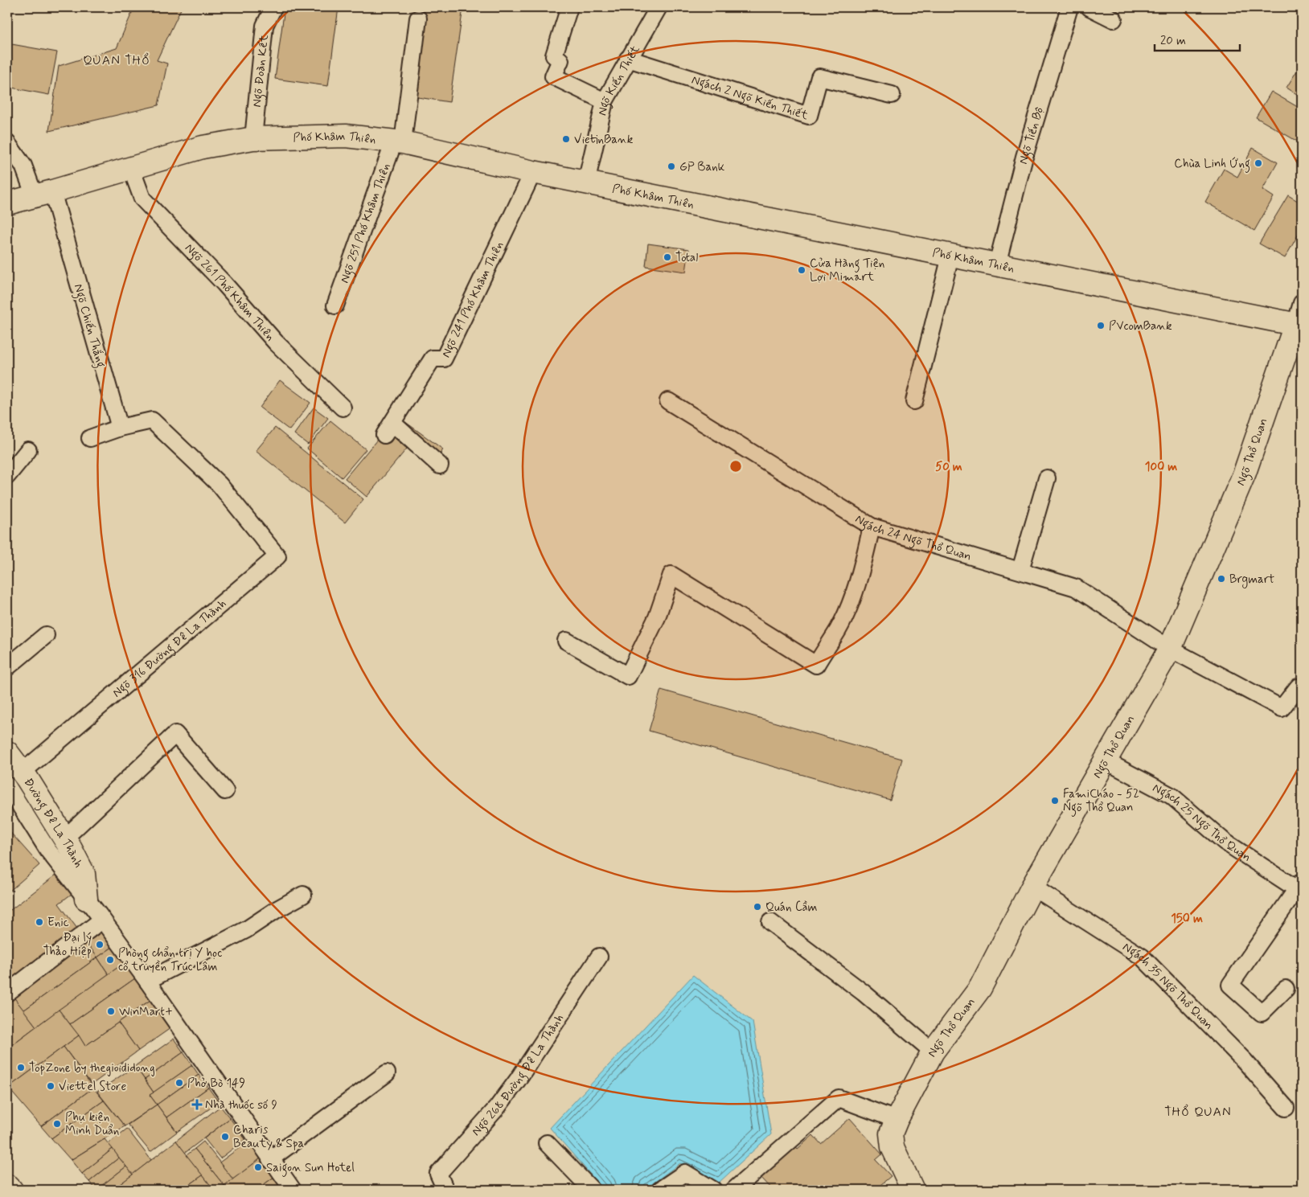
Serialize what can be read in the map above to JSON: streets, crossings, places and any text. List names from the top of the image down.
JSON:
{
  "streets": {
    "main road": ["Phố Khâm Thiên", "Ngõ Thổ Quan", "Đường Đê La Thành"],
    "lane": [
      "Ngõ Đoàn Kết",
      "Ngõ Kiến Thiết",
      "Ngách 2 Ngõ Kiến Thiết",
      "Ngõ Tiến Bộ",
      "Ngõ 251 Phố Khâm Thiên",
      "Ngõ 261 Phố Khâm Thiên",
      "Ngõ 241 Phố Khâm Thiên",
      "Ngõ Chiến Thắng",
      "Ngách 24 Ngõ Thổ Quan",
      "Ngõ 316 Đường Đê La Thành",
      "Ngách 25 Ngõ Thổ Quan",
      "Ngách 35 Ngõ Thổ Quan",
      "Ngõ 268 Đường Đê La Thành"
    ]
  },
  "crossings": [
    ["Ngõ Đoàn Kết", "Phố Khâm Thiên"],
    ["Ngõ Kiến Thiết", "Ngách 2 Ngõ Kiến Thiết"],
    ["Ngõ Kiến Thiết", "Phố Khâm Thiên"],
    ["Ngõ Tiến Bộ", "Phố Khâm Thiên"],
    ["Phố Khâm Thiên", "Ngõ 251 Phố Khâm Thiên"],
    ["Phố Khâm Thiên", "Ngõ 261 Phố Khâm Thiên"],
    ["Phố Khâm Thiên", "Ngõ 241 Phố Khâm Thiên"],
    ["Phố Khâm Thiên", "Ngõ Chiến Thắng"],
    ["Phố Khâm Thiên", "Ngõ Thổ Quan"],
    ["Ngõ Chiến Thắng", "Ngõ 316 Đường Đê La Thành"],
    ["Ngõ Thổ Quan", "Ngách 24 Ngõ Thổ Quan"],
    ["Ngõ Thổ Quan", "Ngách 25 Ngõ Thổ Quan"],
    ["Ngõ Thổ Quan", "Ngách 35 Ngõ Thổ Quan"],
    ["Ngõ 316 Đường Đê La Thành", "Đường Đê La Thành"]
  ],
  "districts": ["QUAN THỔ", "THỔ QUAN"],
  "places": {
    "other": [
      "VietinBank",
      "Chùa Linh Ứng",
      "GP Bank",
      "Total",
      "Cửa Hàng Tiện Lợi Mimart",
      "PVcomBank",
      "Brgmart",
      "FamiCháo - 52 Ngõ Thổ Quan",
      "Quán Cầm",
      "Enic",
      "Đại lý Thảo Hiệp",
      "Phòng chẩn trị Y học cổ truyền Trúc Lâm",
      "WinMart+",
      "TopZone by thegioididong",
      "Phở Bò 149",
      "Viettel Store",
      "Phụ kiện Minh Duẩn",
      "Charis Beauty & Spa",
      "Saigon Sun Hotel"
    ],
    "health": ["Nhà thuốc số 9"]
  },
  "scale_bar": "20 m",
  "rings": ["50 m", "100 m", "150 m"]
}
